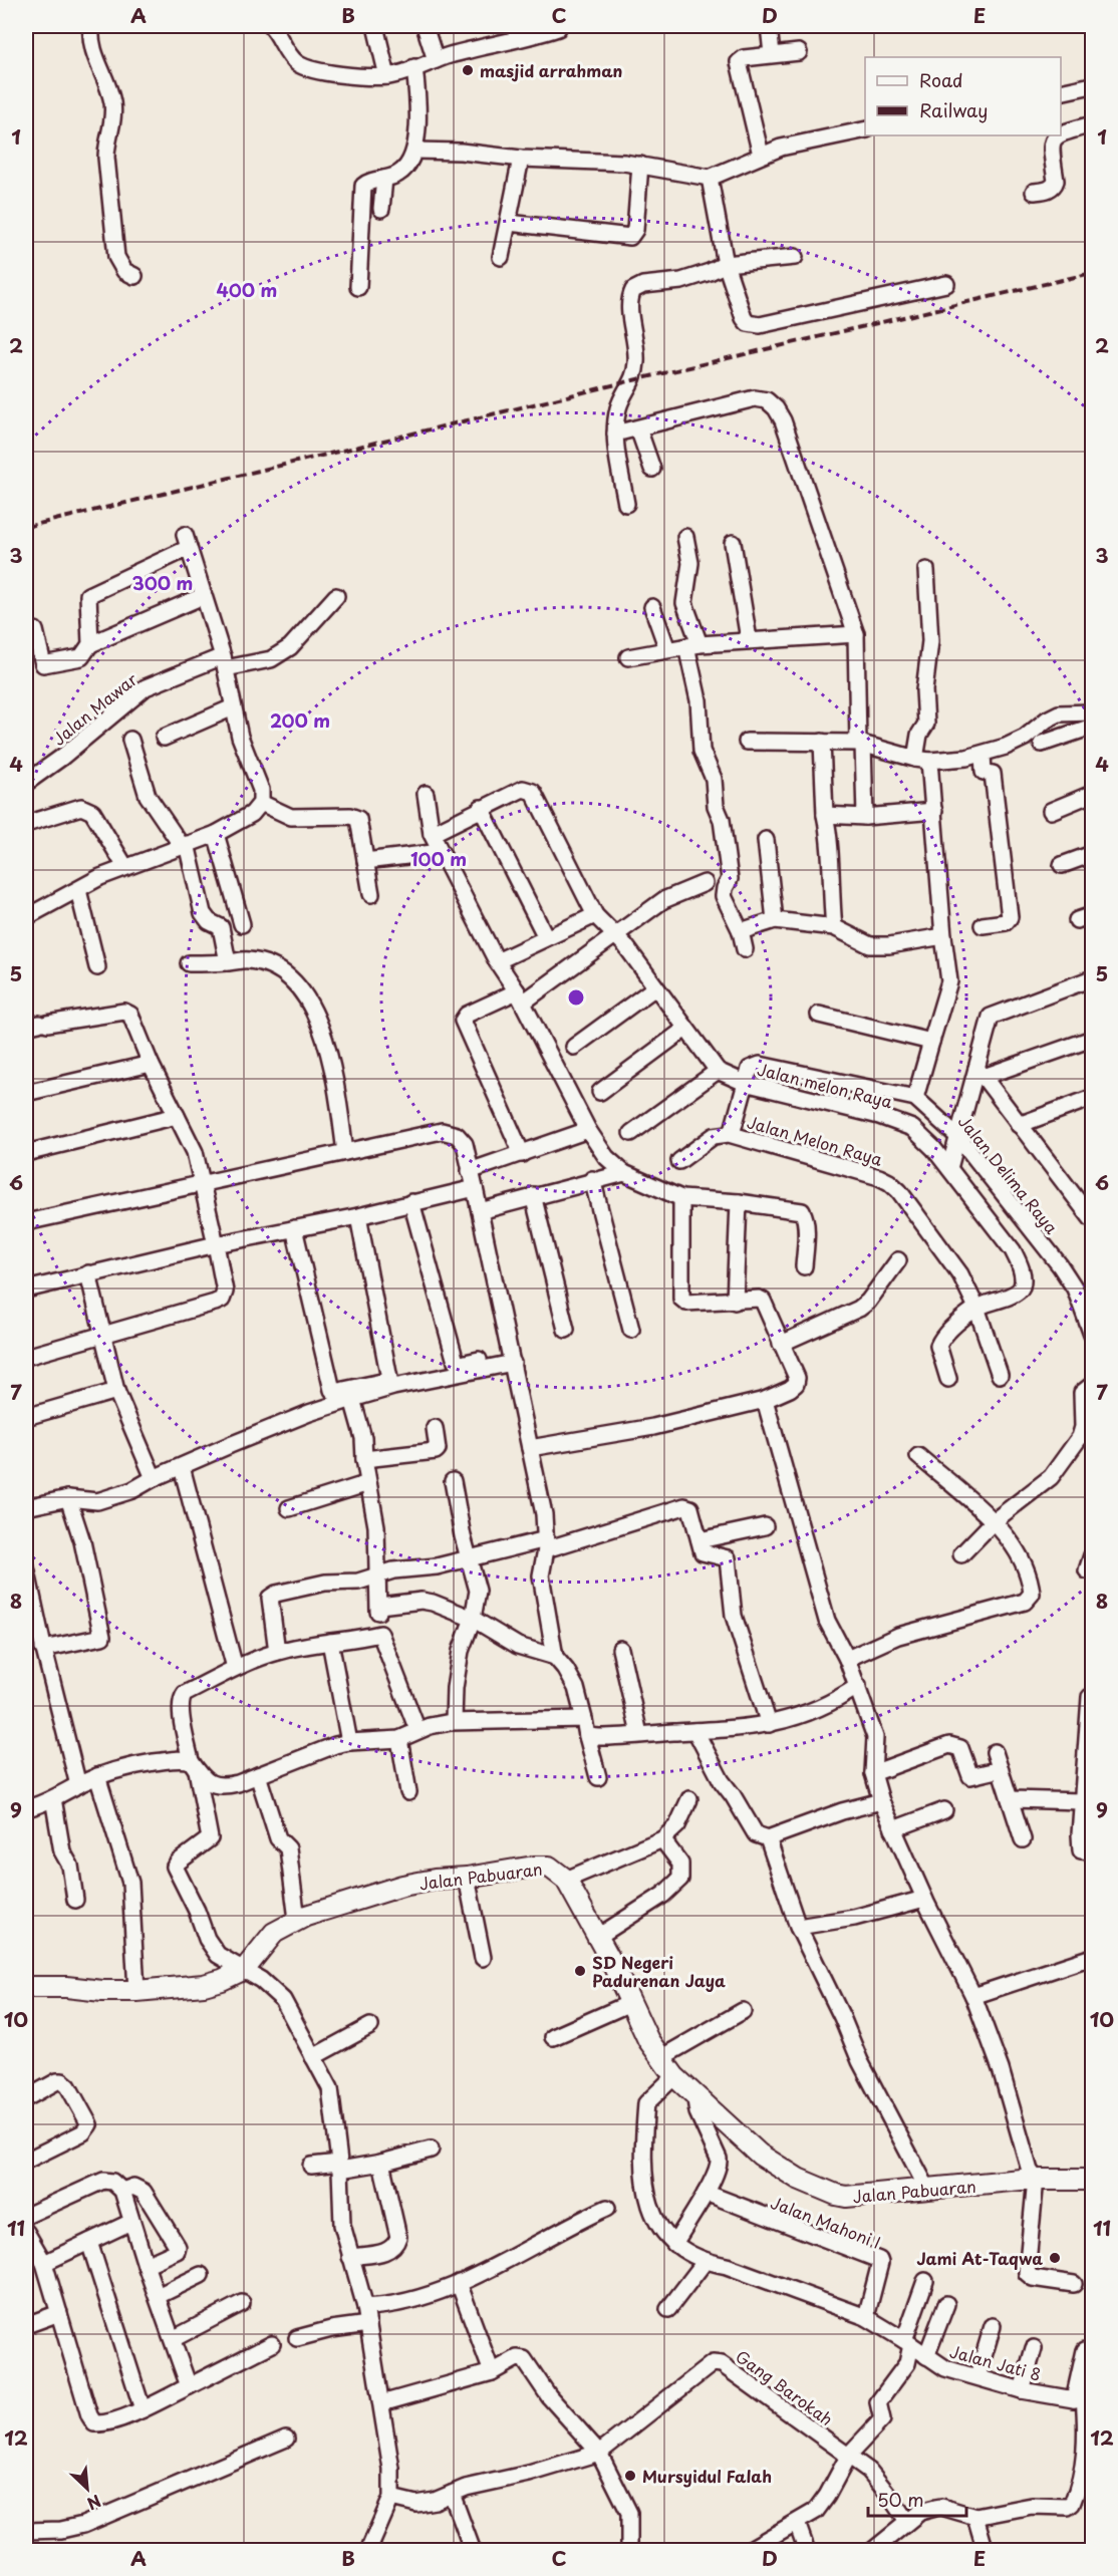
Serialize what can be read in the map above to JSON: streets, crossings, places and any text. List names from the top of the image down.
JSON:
{
  "streets": {
    "street": [
      "Jalan Mawar",
      "Jalan melon Raya",
      "Jalan Melon Raya",
      "Jalan Delima Raya",
      "Jalan Pabuaran",
      "Jalan Mahoni I",
      "Jalan Jati 8",
      "Gang Barokah"
    ]
  },
  "crossings": [
    ["Jalan melon Raya", "Jalan Delima Raya"],
    ["Jalan Mahoni I", "Jalan Jati 8"]
  ],
  "places": [
    "masjid arrahman",
    "SD Negeri Padurenan Jaya",
    "Jami At-Taqwa",
    "Mursyidul Falah"
  ],
  "legend": ["Road", "Railway"],
  "scale_bar": "50 m",
  "north": "bottom right",
  "grid": {
    "columns": [
      "A",
      "B",
      "C",
      "D",
      "E"
    ],
    "rows": [
      "1",
      "2",
      "3",
      "4",
      "5",
      "6",
      "7",
      "8",
      "9",
      "10",
      "11",
      "12"
    ]
  },
  "rings": [
    "400 m",
    "300 m",
    "200 m",
    "100 m"
  ]
}
